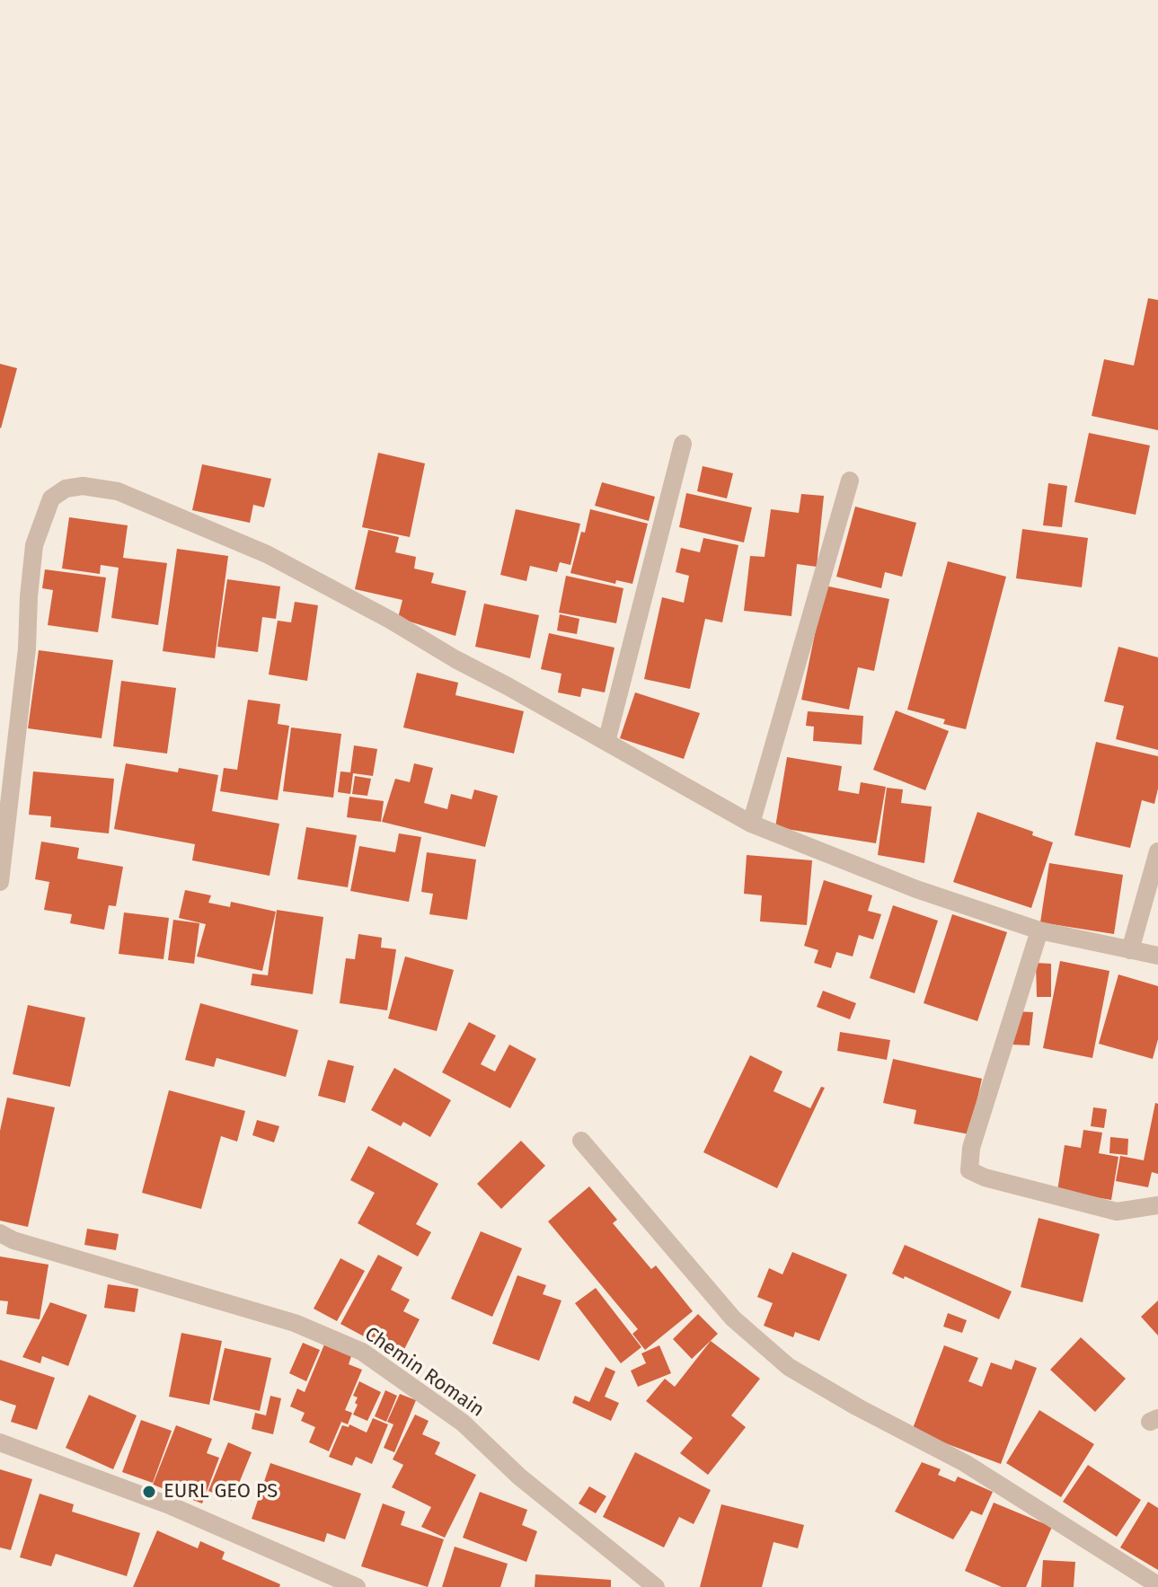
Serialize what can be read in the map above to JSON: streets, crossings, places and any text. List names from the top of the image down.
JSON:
{
  "streets": {
    "street": ["Chemin Romain"]
  },
  "places": ["EURL GEO PS"]
}
